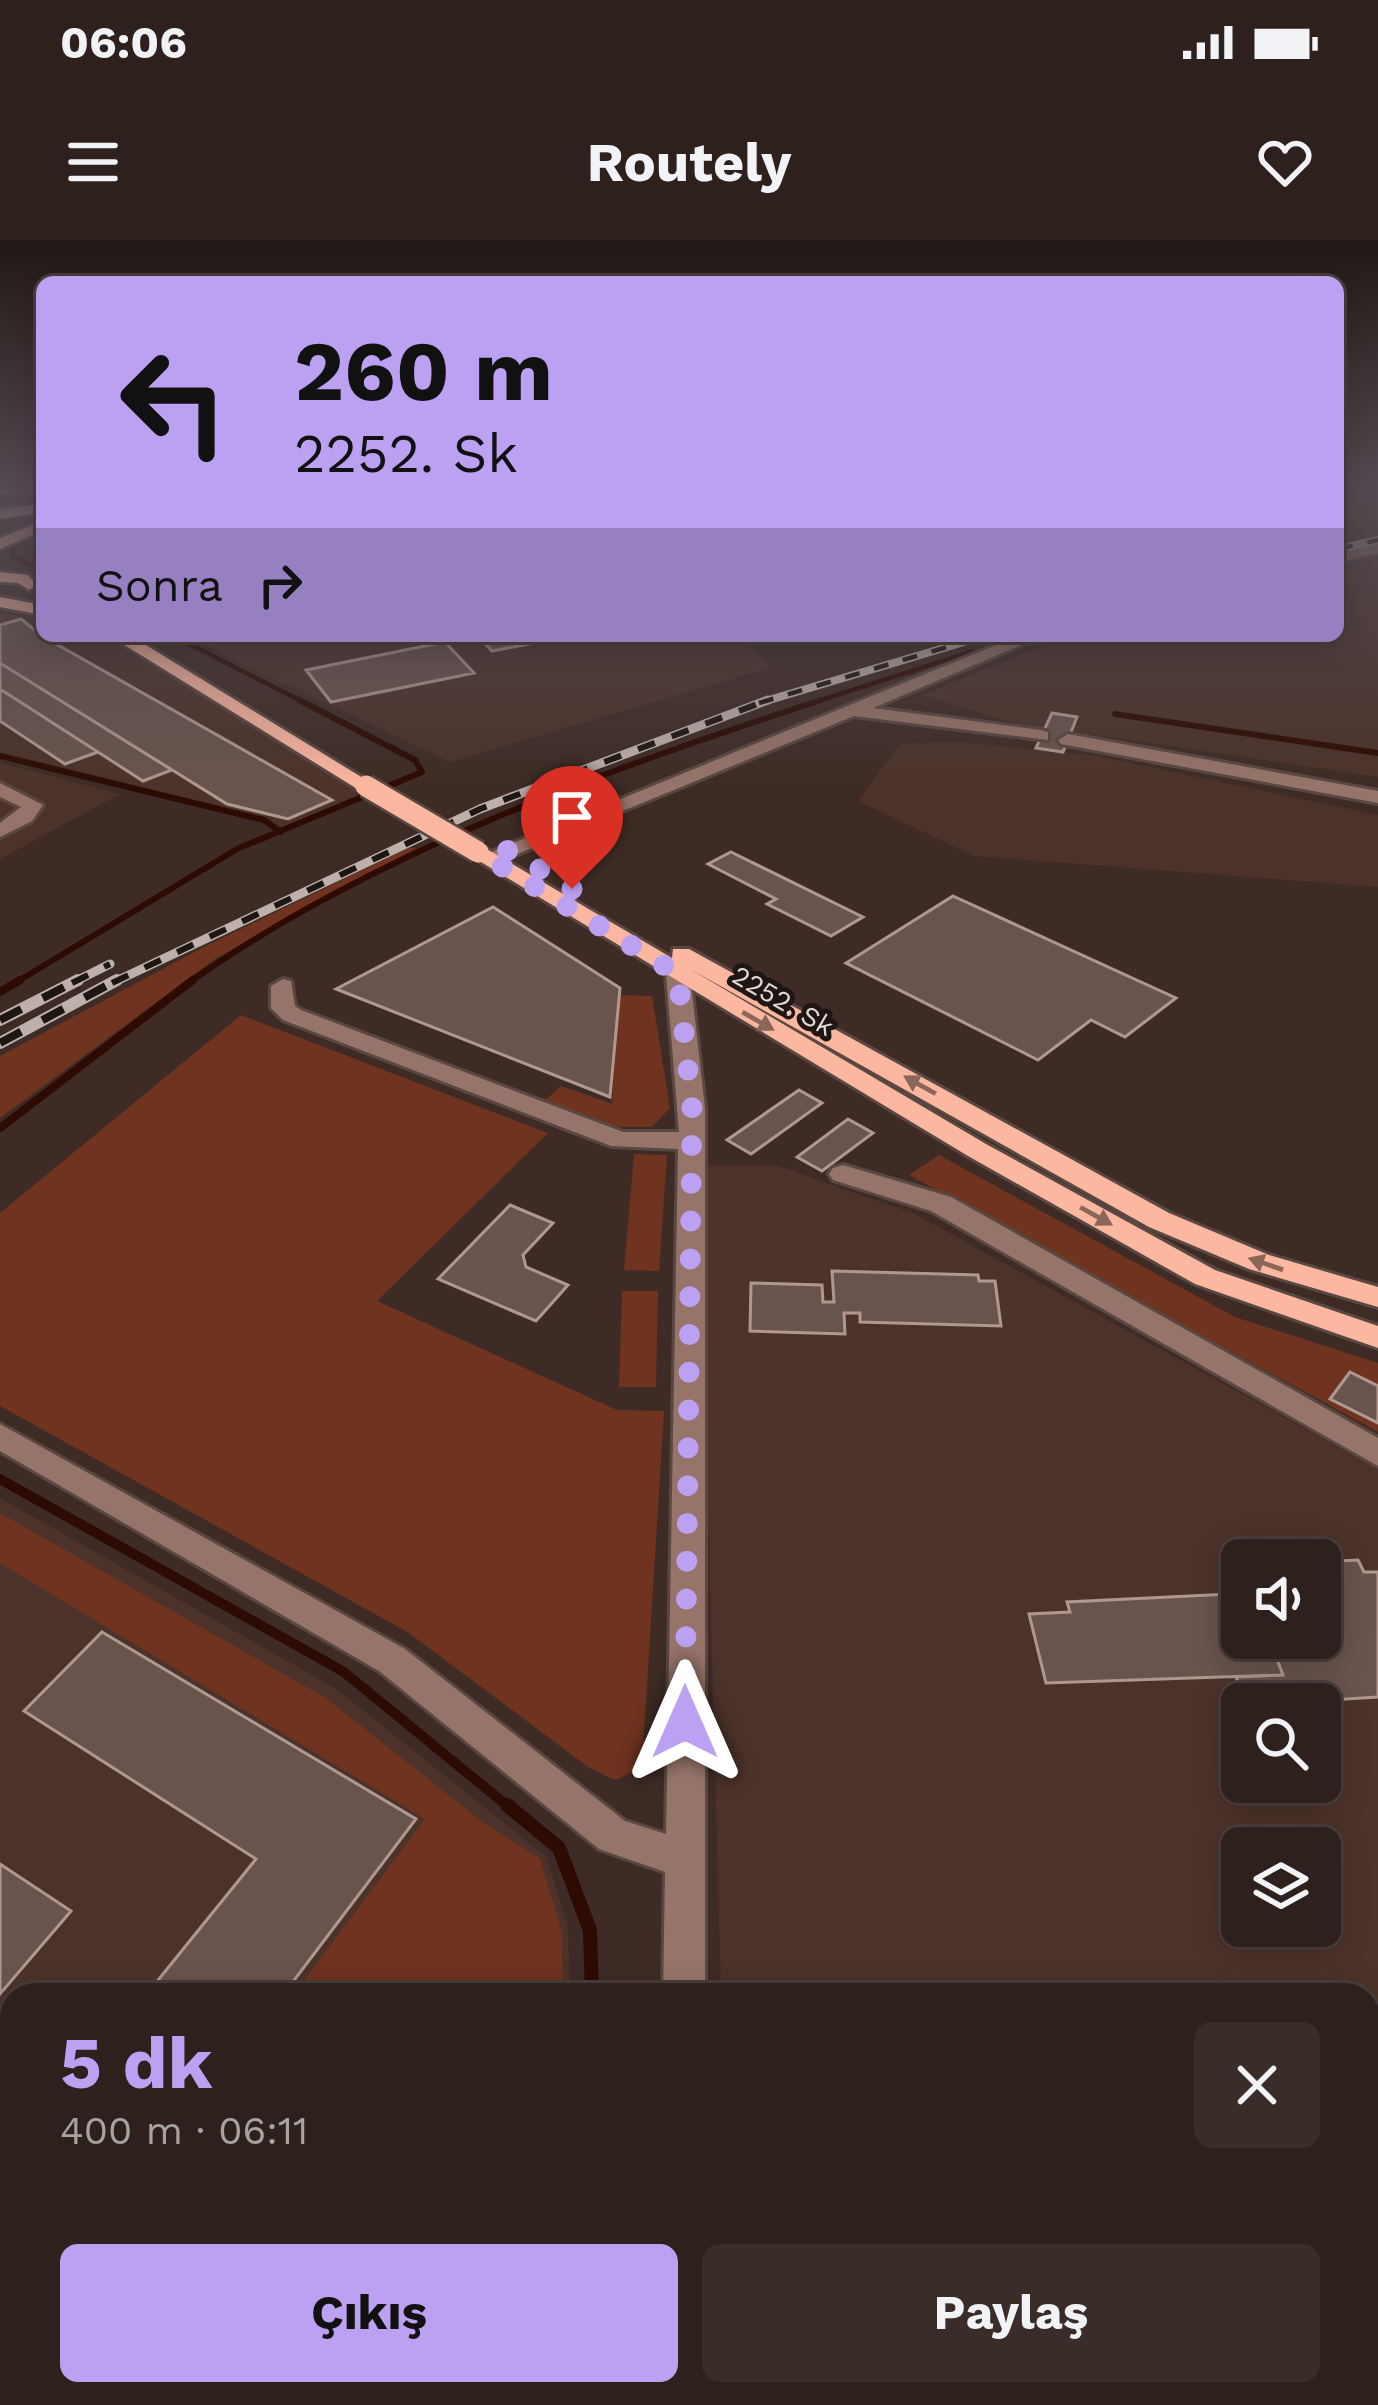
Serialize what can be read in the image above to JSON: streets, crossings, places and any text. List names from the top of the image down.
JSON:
{
  "streets": {
    "main road": ["2252. Sk"]
  },
  "page": {
    "status": "06:06",
    "header": "Routely",
    "turn": ["260 m", "2252. Sk"],
    "then": "Sonra",
    "heading": ["5 dk", "400 m · 06:11"],
    "buttons": ["Çıkış", "Paylaş"]
  }
}
